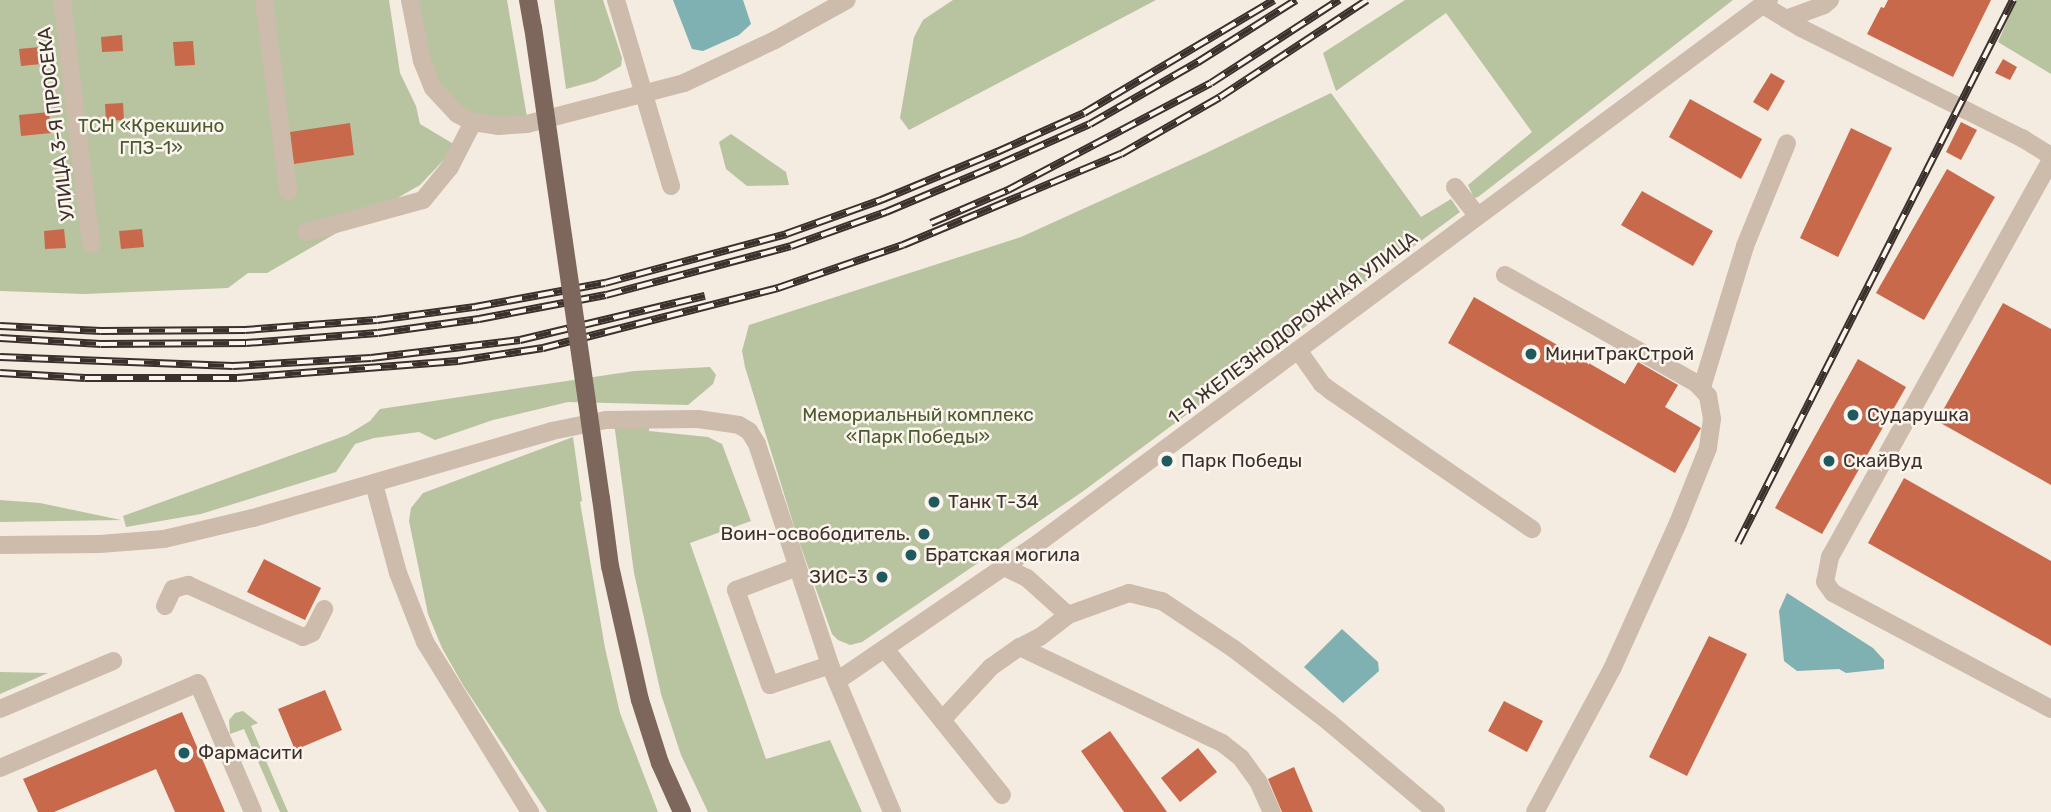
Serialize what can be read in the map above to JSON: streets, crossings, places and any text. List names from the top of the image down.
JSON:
{
  "streets": {
    "street": ["УЛИЦА 3-Я ПРОСЕКА", "1-Я ЖЕЛЕЗНОДОРОЖНАЯ УЛИЦА"]
  },
  "parks": ["ТСН «Крекшино ГПЗ-1»", "Мемориальный комплекс «Парк Победы»"],
  "places": [
    "МиниТракСтрой",
    "Сударушка",
    "Парк Победы",
    "СкайВуд",
    "Танк Т-34",
    "Воин-освободитель.",
    "Братская могила",
    "ЗИС-3",
    "Фармасити"
  ]
}
